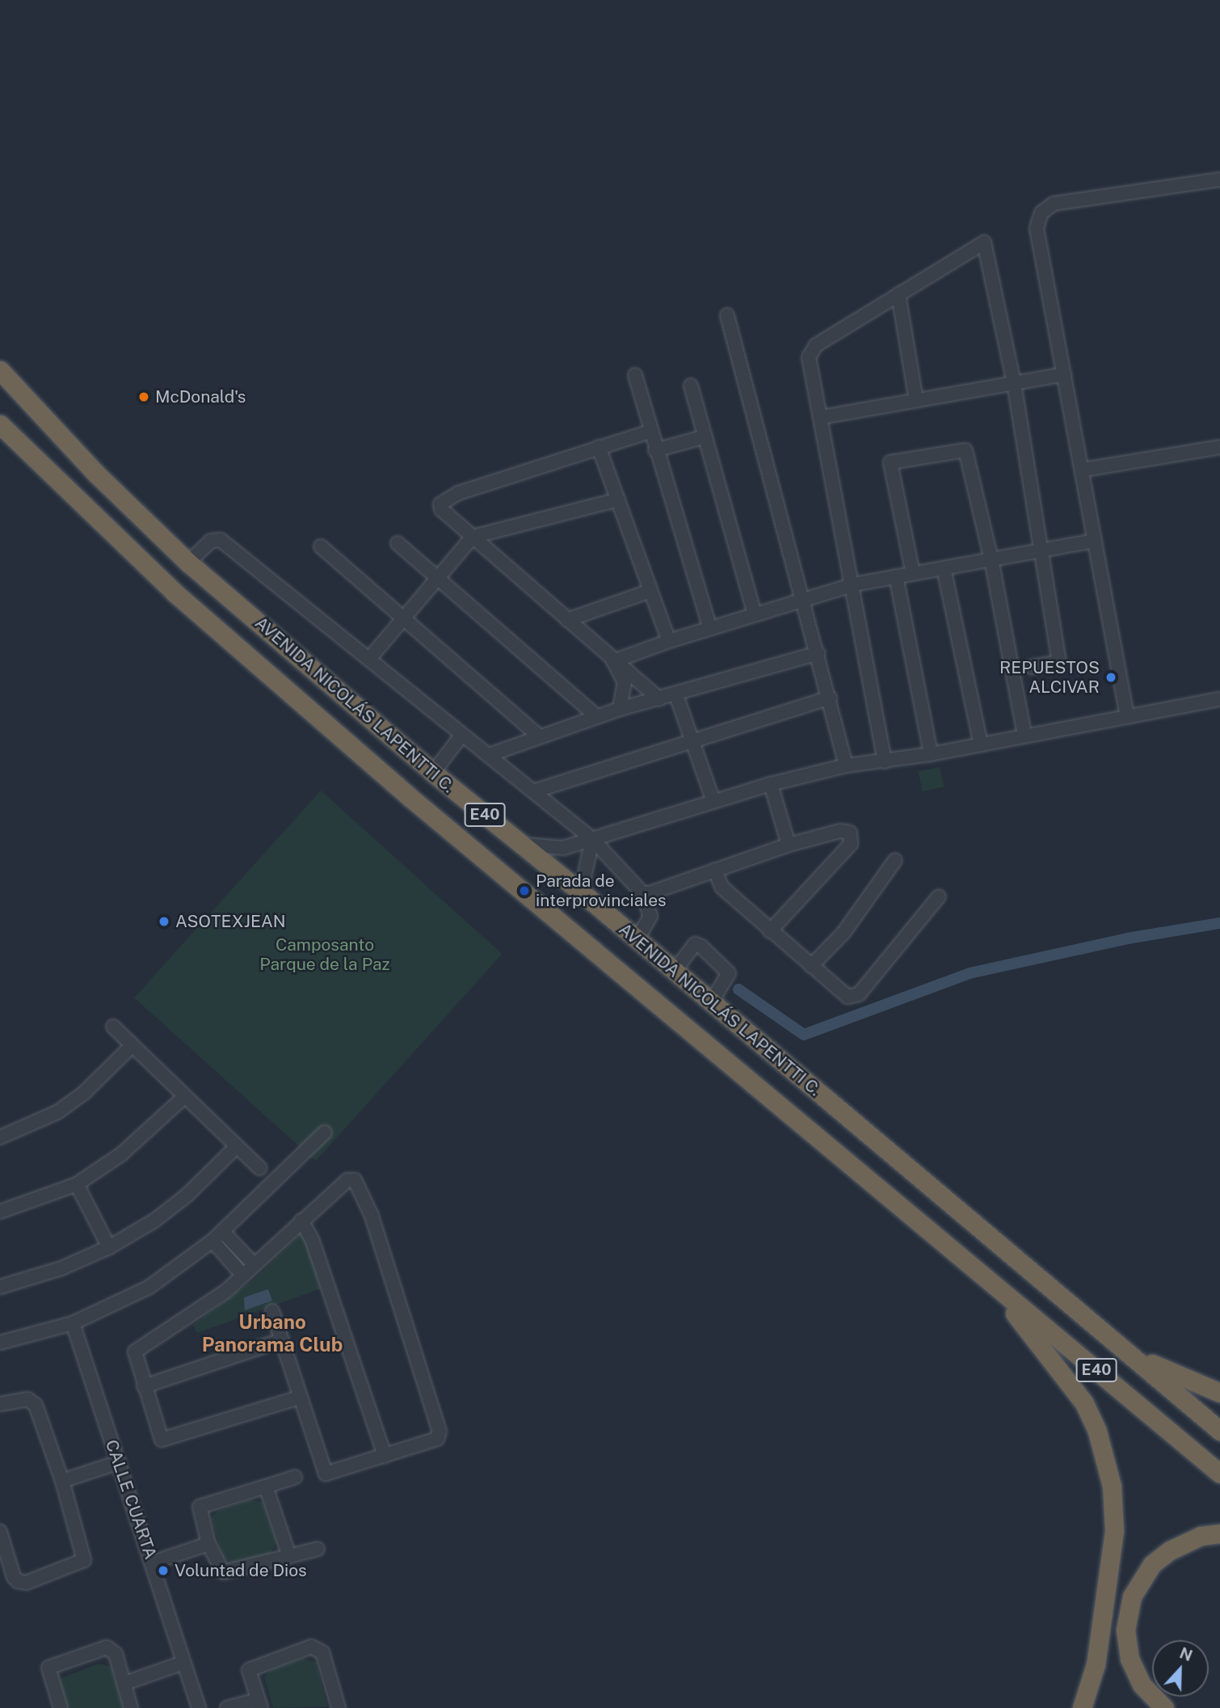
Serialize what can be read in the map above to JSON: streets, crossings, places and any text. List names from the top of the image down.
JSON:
{
  "streets": {
    "highway": ["AVENIDA NICOLÁS LAPENTTI C.", "E40"],
    "street": ["CALLE CUARTA"]
  },
  "crossings": [
    ["AVENIDA NICOLÁS LAPENTTI C.", "E40"]
  ],
  "districts": ["Urbano Panorama Club"],
  "parks": ["Camposanto Parque de la Paz"],
  "places": [
    "McDonald's",
    "REPUESTOS ALCIVAR",
    "Parada de interprovinciales",
    "ASOTEXJEAN",
    "Voluntad de Dios"
  ],
  "north": "top"
}
